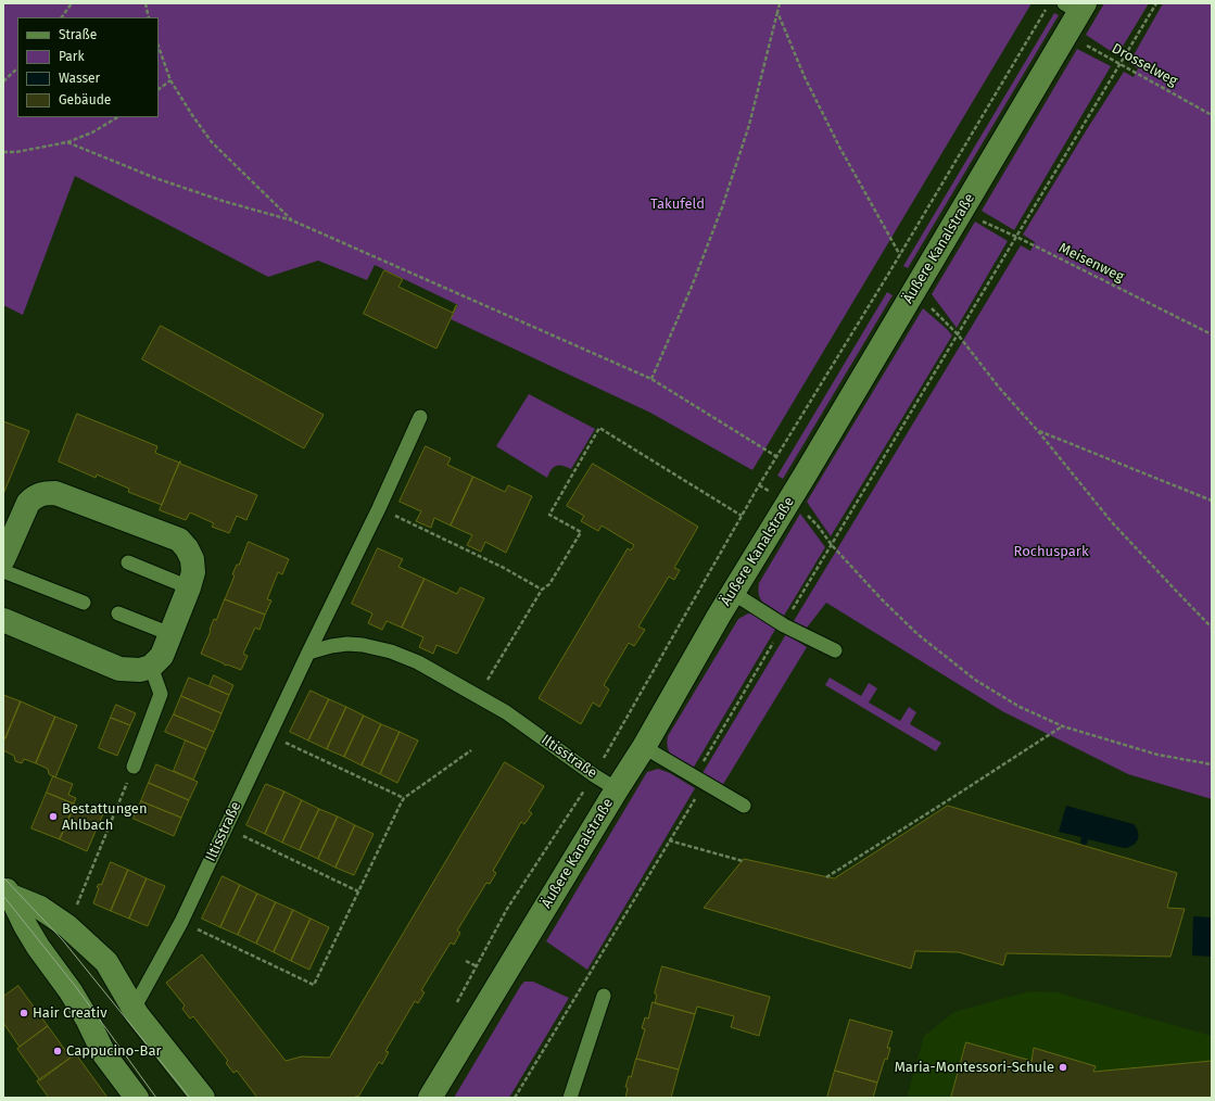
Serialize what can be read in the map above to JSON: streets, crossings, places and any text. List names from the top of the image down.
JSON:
{
  "streets": {
    "main road": ["Äußere Kanalstraße"],
    "lane": ["Iltisstraße"],
    "path": ["Drosselweg", "Meisenweg"]
  },
  "crossings": [
    ["Drosselweg", "Äußere Kanalstraße"],
    ["Äußere Kanalstraße", "Meisenweg"],
    ["Äußere Kanalstraße", "Iltisstraße"]
  ],
  "parks": ["Takufeld", "Rochuspark"],
  "places": [
    "Bestattungen Ahlbach",
    "Hair Creativ",
    "Cappucino-Bar",
    "Maria-Montessori-Schule"
  ],
  "legend": [
    "Straße",
    "Park",
    "Wasser",
    "Gebäude"
  ]
}
